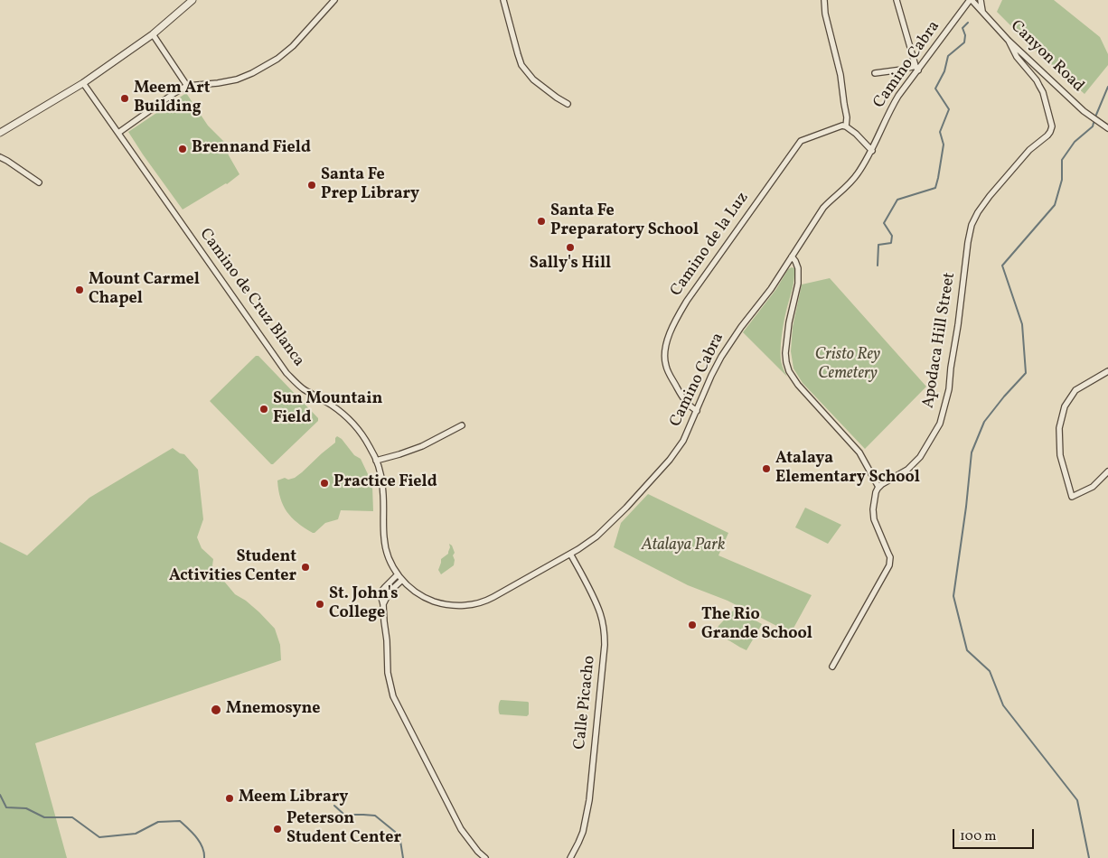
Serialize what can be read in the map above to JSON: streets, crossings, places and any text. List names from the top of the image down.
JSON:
{
  "streets": {
    "street": [
      "Canyon Road",
      "Camino Cabra",
      "Camino de la Luz",
      "Camino de Cruz Blanca",
      "Apodaca Hill Street",
      "Calle Picacho"
    ]
  },
  "crossings": [
    ["Canyon Road", "Camino Cabra"],
    ["Canyon Road", "Apodaca Hill Street"],
    ["Camino Cabra", "Camino de la Luz"],
    ["Camino Cabra", "Camino de Cruz Blanca"],
    ["Camino Cabra", "Calle Picacho"]
  ],
  "parks": ["Cristo Rey Cemetery", "Atalaya Park"],
  "places": [
    "Meem Art Building",
    "Brennand Field",
    "Santa Fe Prep Library",
    "Santa Fe Preparatory School",
    "Sally's Hill",
    "Mount Carmel Chapel",
    "Sun Mountain Field",
    "Atalaya Elementary School",
    "Practice Field",
    "Student Activities Center",
    "St. John's College",
    "The Rio Grande School",
    "Mnemosyne",
    "Meem Library",
    "Peterson Student Center"
  ],
  "scale_bar": "100 m"
}
